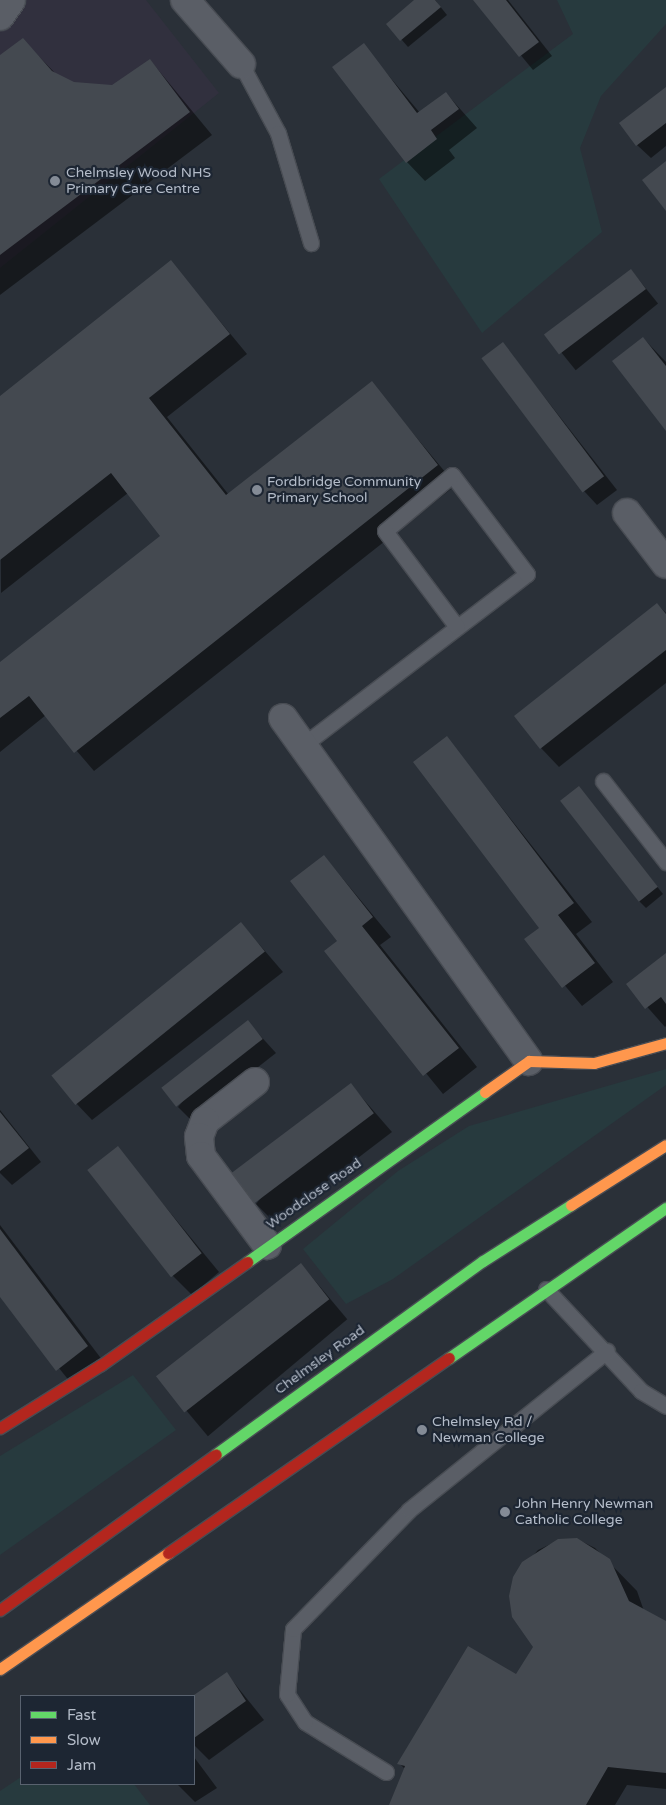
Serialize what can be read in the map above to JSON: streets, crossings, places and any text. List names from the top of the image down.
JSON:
{
  "streets": {
    "street": ["Woodclose Road", "Chelmsley Road"]
  },
  "places": [
    "Chelmsley Wood NHS Primary Care Centre",
    "Fordbridge Community Primary School",
    "Chelmsley Rd / Newman College",
    "John Henry Newman Catholic College"
  ],
  "legend": ["Fast", "Slow", "Jam"]
}
